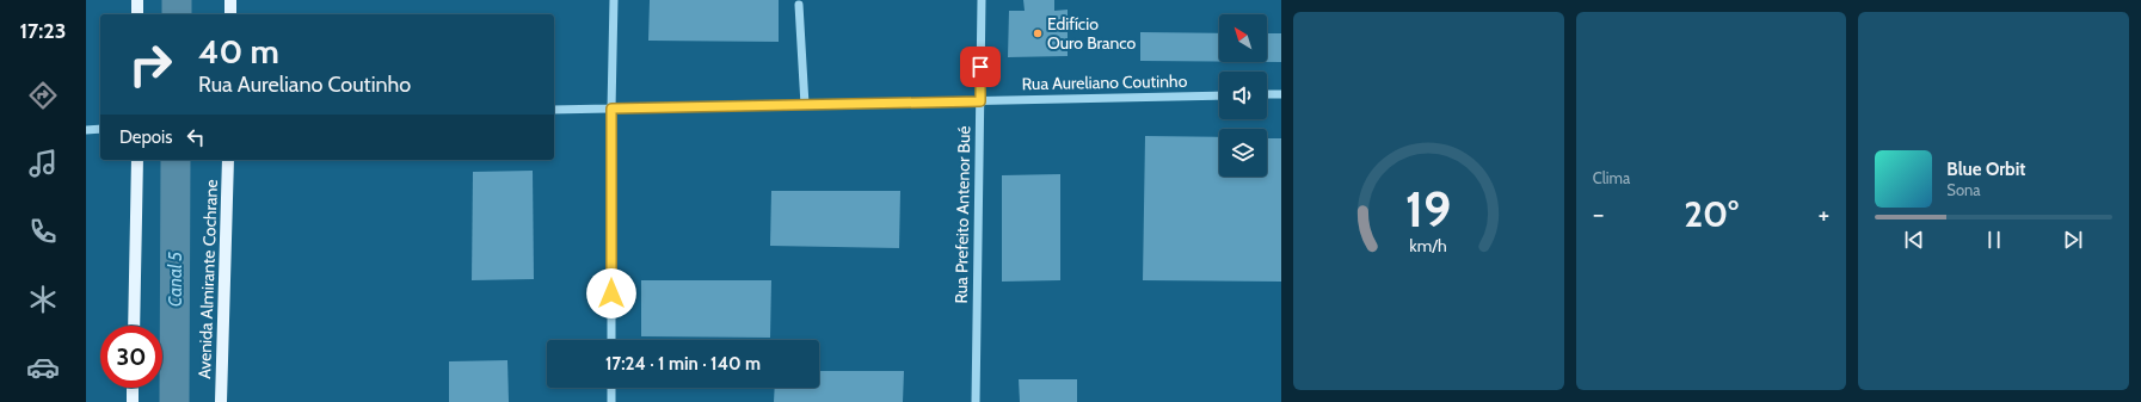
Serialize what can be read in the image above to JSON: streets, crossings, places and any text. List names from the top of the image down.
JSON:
{
  "streets": {
    "main road": ["Avenida Almirante Cochrane"],
    "street": ["Rua Aureliano Coutinho", "Rua Prefeito Antenor Bué"]
  },
  "crossings": [
    ["Rua Aureliano Coutinho", "Rua Prefeito Antenor Bué"]
  ],
  "water": ["Canal 5"],
  "places": ["Edifício Ouro Branco"],
  "north": "top left",
  "page": {
    "tabs": "17:23",
    "tile": "Clima",
    "turn": ["40 m", "Rua Aureliano Coutinho"],
    "then": "Depois",
    "song": ["Blue Orbit", "Sona"],
    "heat": ["−", "20°", "+"],
    "limit": "30",
    "trip": "17:24 · 1 min · 140 m",
    "gauge": ["19", "km/h"]
  }
}
